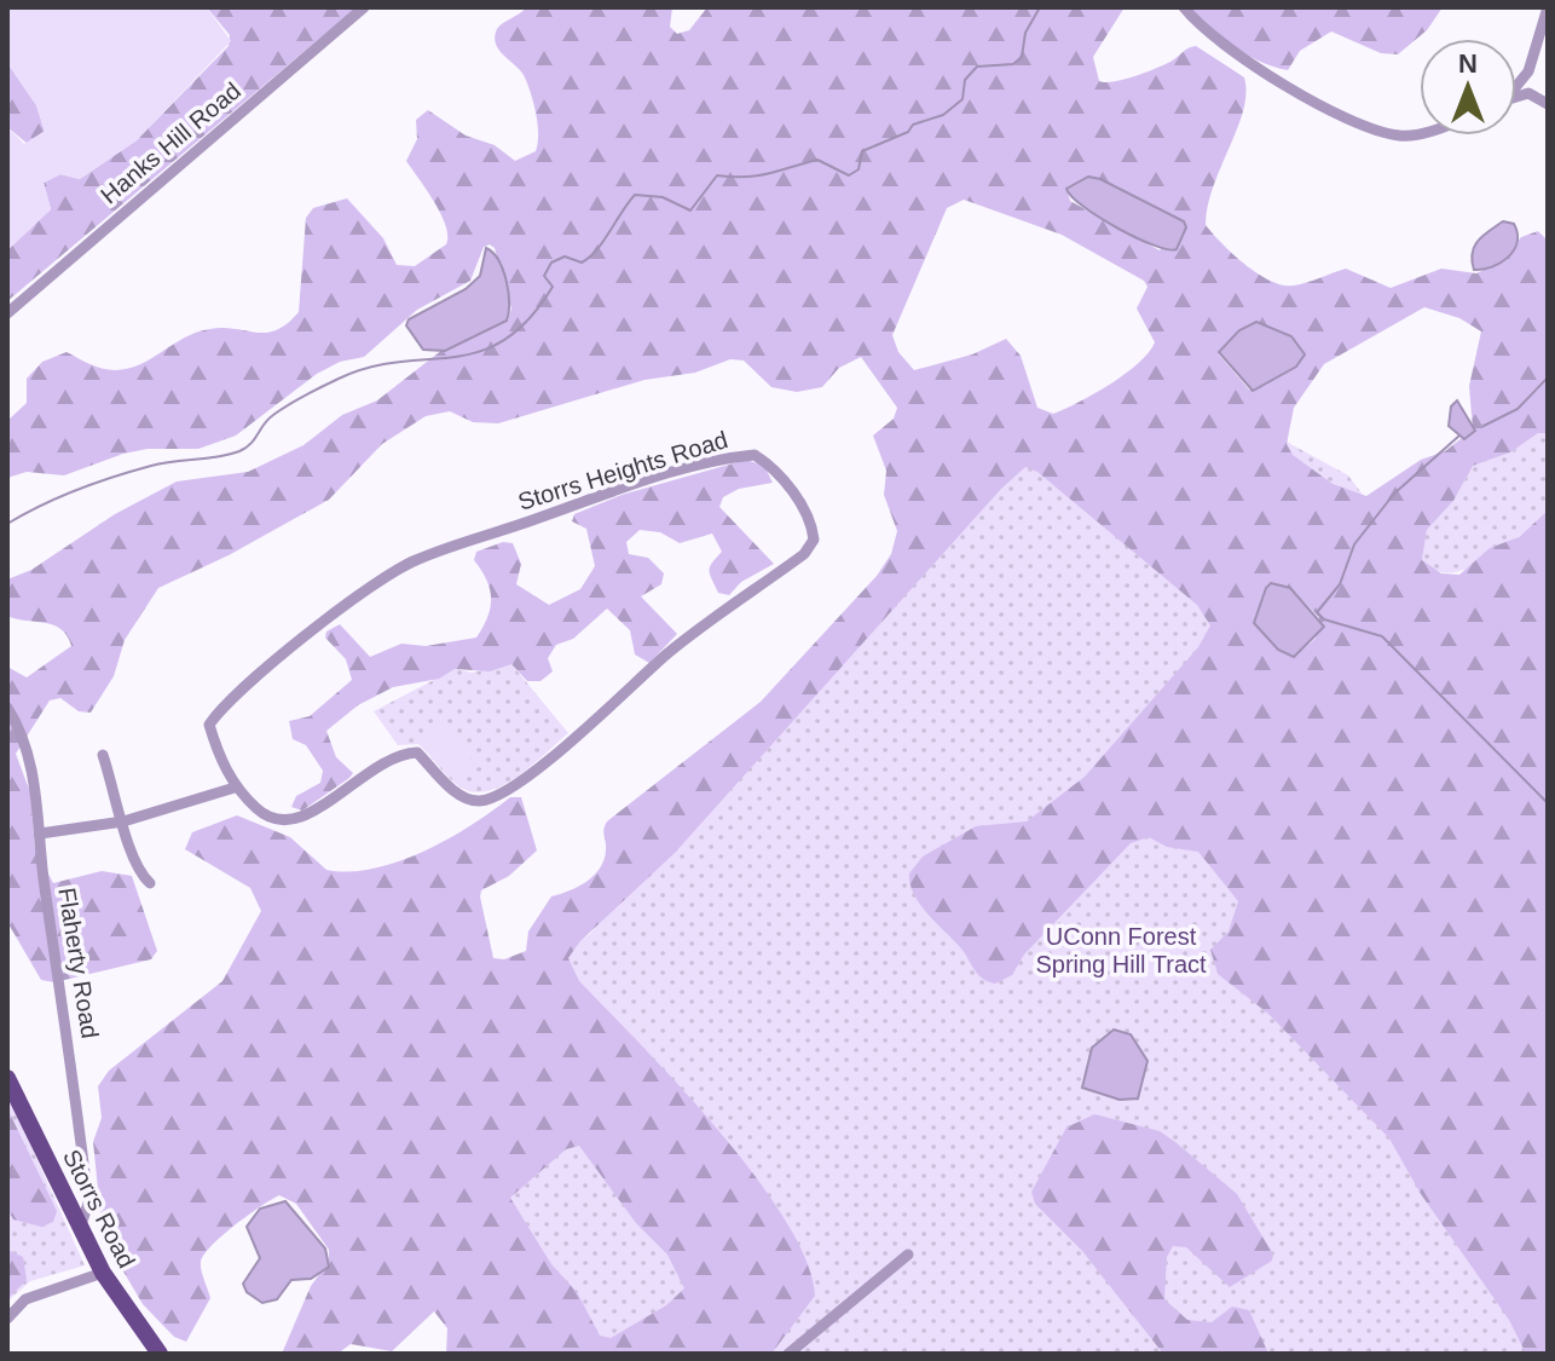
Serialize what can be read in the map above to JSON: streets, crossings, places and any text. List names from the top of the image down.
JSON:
{
  "streets": {
    "main road": ["Storrs Road"],
    "street": ["Hanks Hill Road", "Storrs Heights Road", "Flaherty Road"]
  },
  "crossings": [
    ["Flaherty Road", "Storrs Road"]
  ],
  "parks": ["UConn Forest Spring Hill Tract"],
  "north": "top"
}
